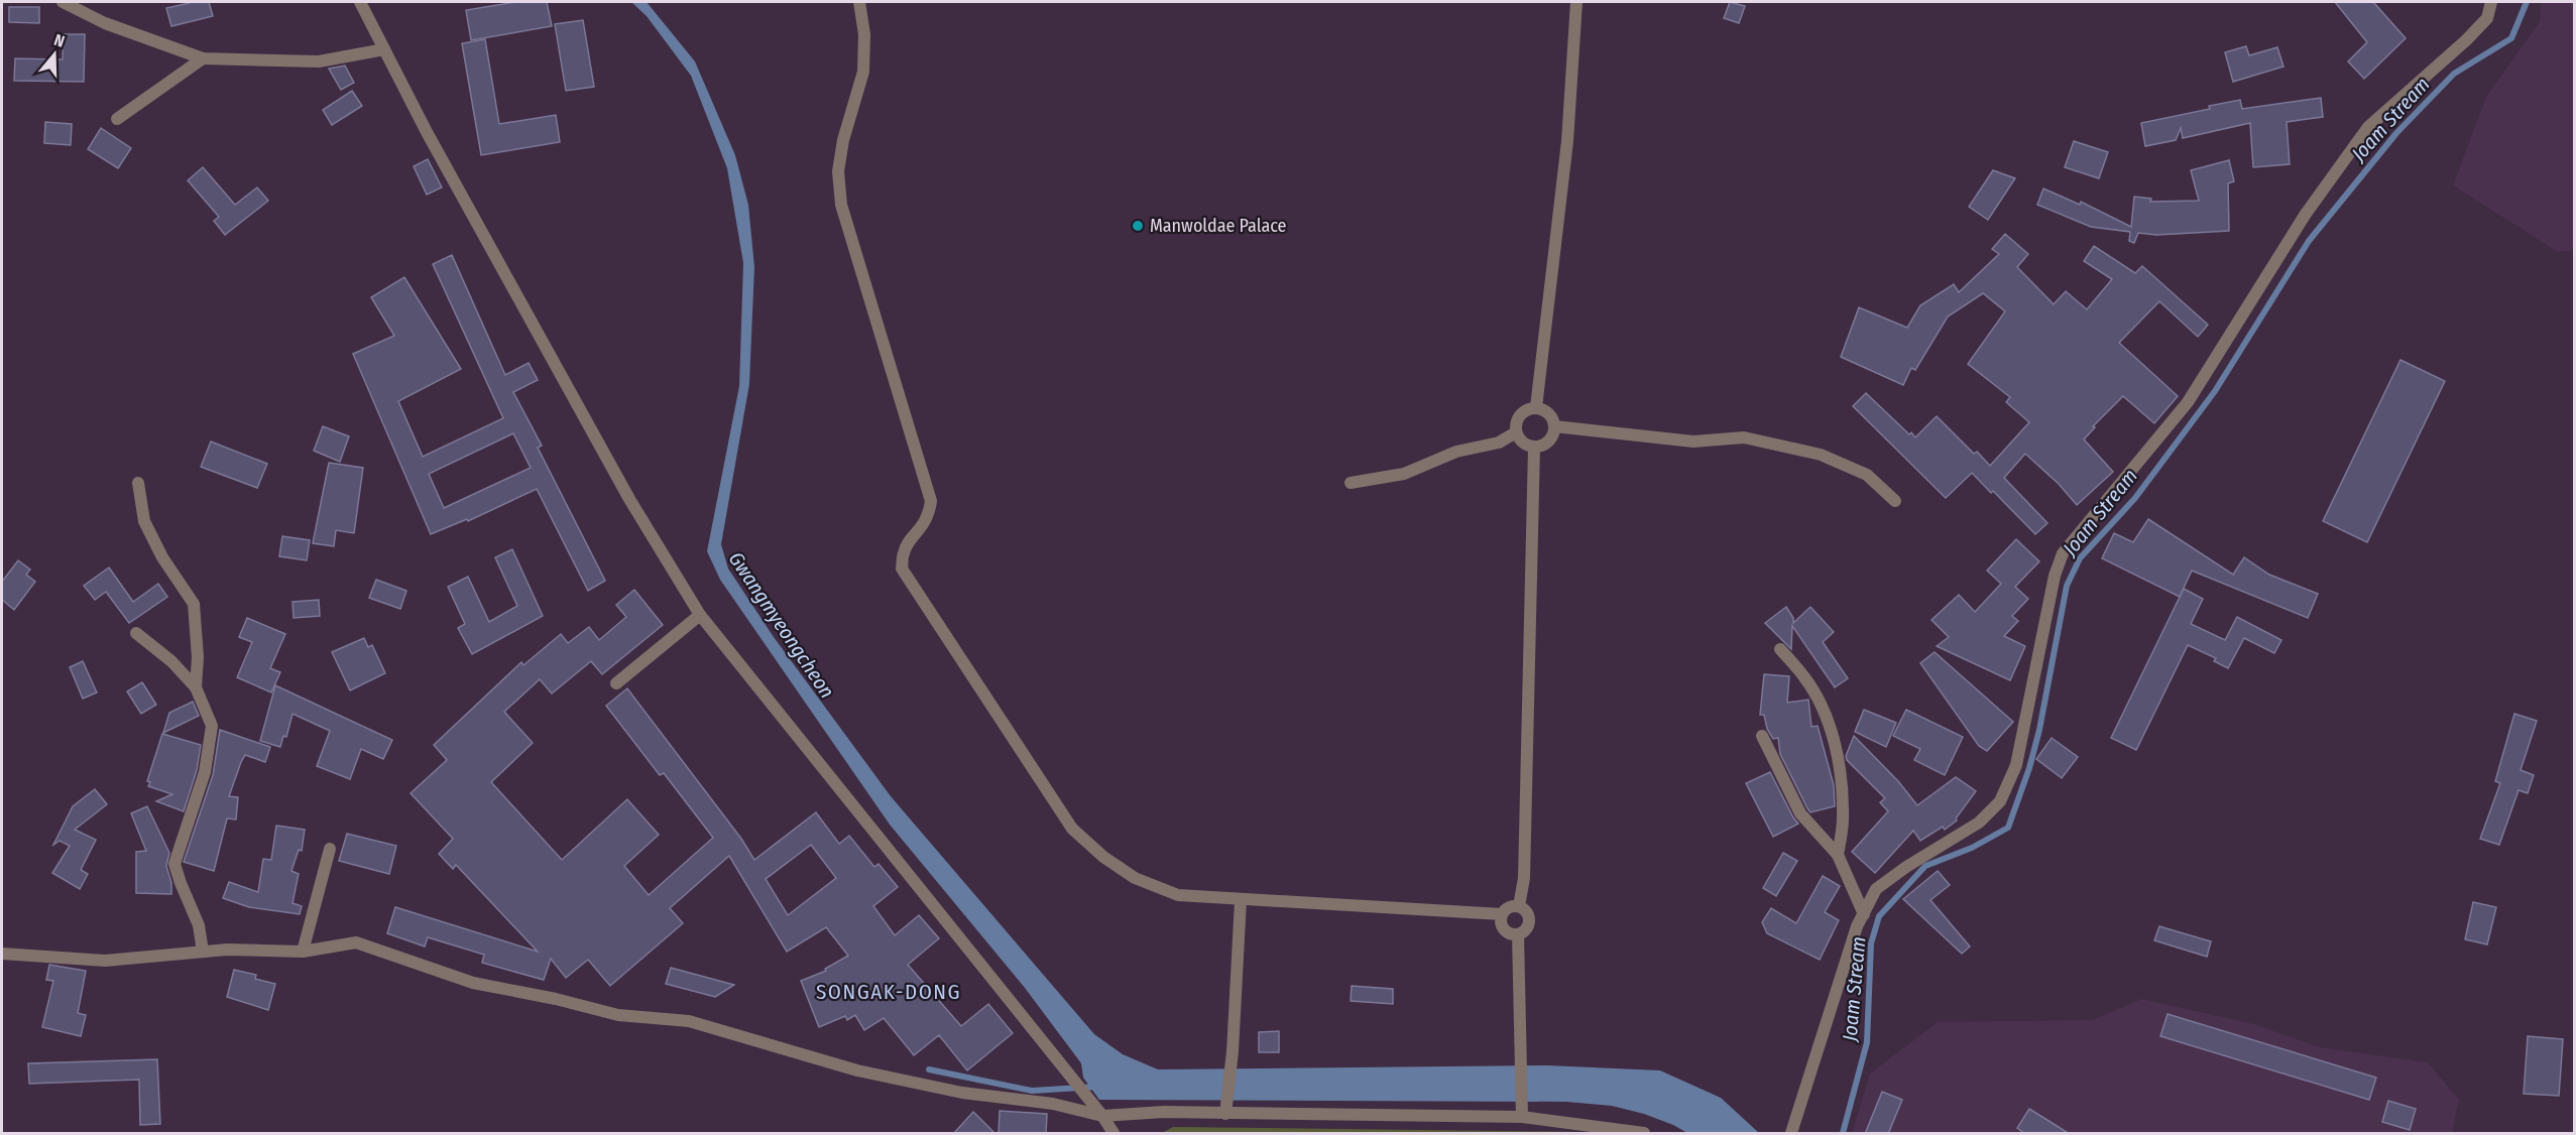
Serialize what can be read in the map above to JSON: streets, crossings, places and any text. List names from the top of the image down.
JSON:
{
  "districts": ["SONGAK-DONG"],
  "water": ["Joam Stream", "Gwangmyeongcheon"],
  "places": ["Manwoldae Palace"],
  "north": "top"
}
